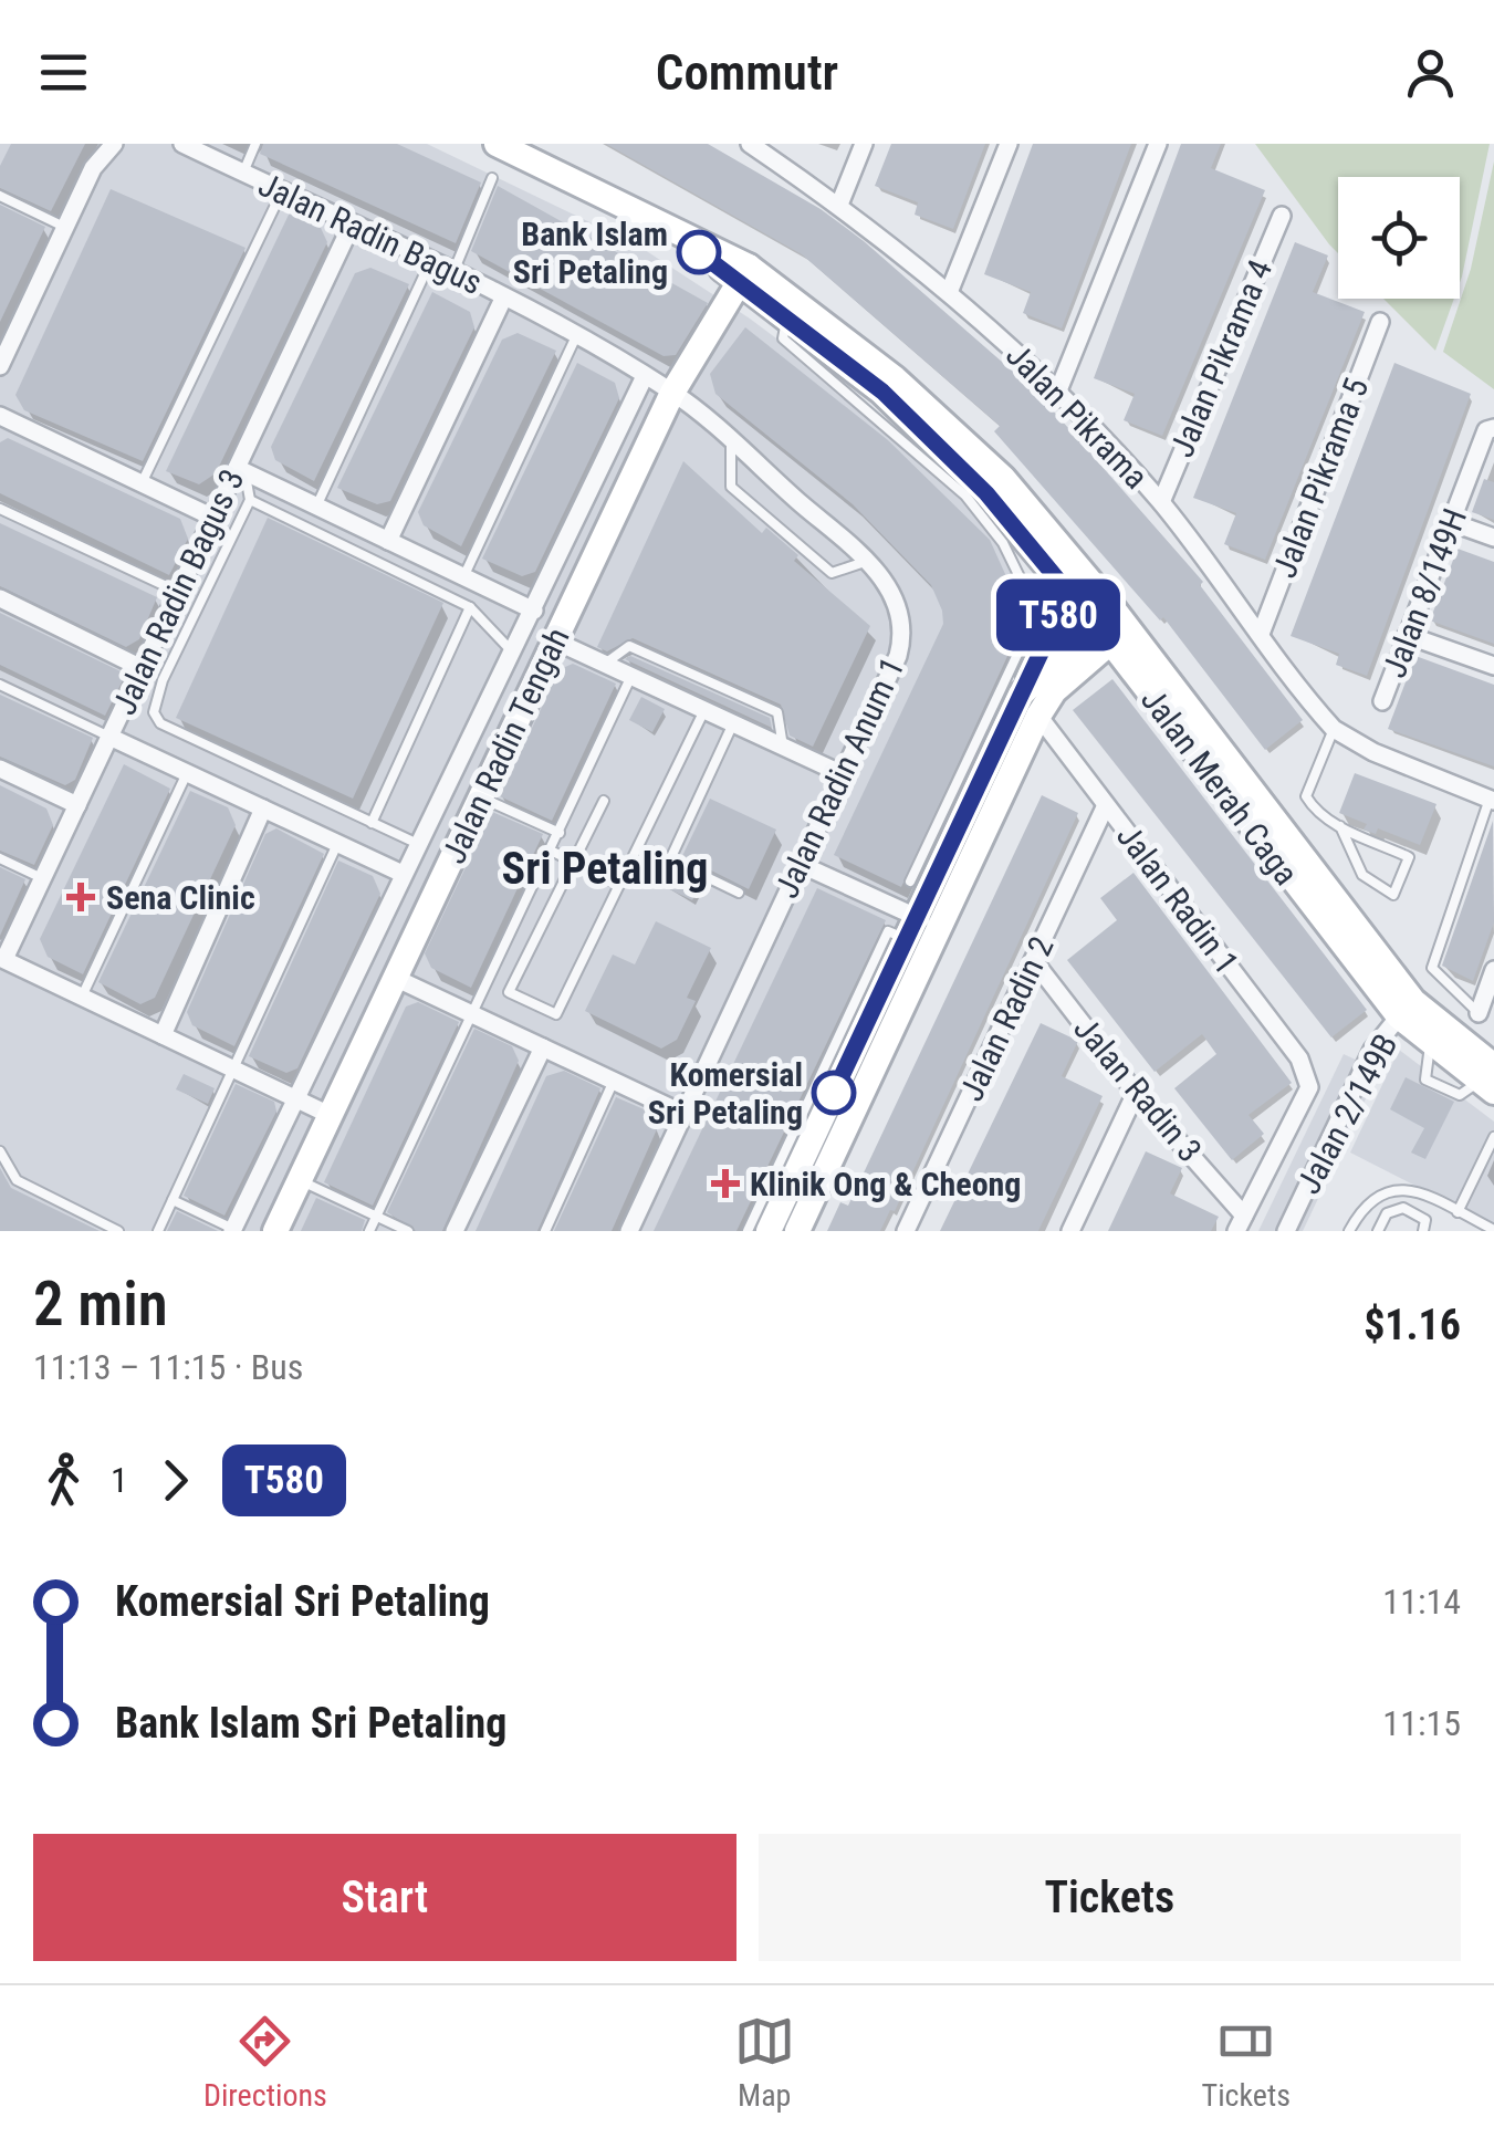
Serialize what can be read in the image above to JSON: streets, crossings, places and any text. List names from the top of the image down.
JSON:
{
  "streets": {
    "street": [
      "Jalan Radin Bagus",
      "Jalan Pikrama 4",
      "Jalan Pikrama",
      "Jalan Pikrama 5",
      "Jalan Radin Bagus 3",
      "Jalan 8/149H",
      "Jalan Radin Tengah",
      "Jalan Radin Anum 1",
      "Jalan Merah Caga",
      "Jalan Radin 1",
      "Jalan Radin 2",
      "Jalan Radin 3",
      "Jalan 2/149B"
    ]
  },
  "crossings": [
    ["Jalan Radin Bagus", "Jalan Radin Bagus 3"],
    ["Jalan Radin Bagus", "Jalan Radin Tengah"],
    ["Jalan Radin Bagus", "Jalan Radin Anum 1"],
    ["Jalan Pikrama 4", "Jalan Pikrama"],
    ["Jalan Pikrama", "Jalan Pikrama 5"],
    ["Jalan Radin Tengah", "Jalan Radin Anum 1"],
    ["Jalan Merah Caga", "Jalan 2/149B"],
    ["Jalan Radin 1", "Jalan Radin 2"],
    ["Jalan Radin 1", "Jalan Radin 3"],
    ["Jalan Radin 2", "Jalan Radin 3"]
  ],
  "districts": ["Sri Petaling"],
  "places": {
    "other": ["Bank Islam Sri Petaling", "Komersial Sri Petaling"],
    "health": ["Sena Clinic", "Klinik Ong & Cheong"]
  },
  "lines": ["bus line T580"],
  "page": {
    "header": "Commutr",
    "on_map": "T580",
    "heading": ["2 min", "11:13 – 11:15 · Bus", "$1.16"],
    "legs": ["1", "T580"],
    "list": [
      {
        "name": "Komersial Sri Petaling",
        "value": "11:14"
      },
      {
        "name": "Bank Islam Sri Petaling",
        "value": "11:15"
      }
    ],
    "buttons": ["Start", "Tickets"],
    "tabs": ["Directions", "Map", "Tickets"]
  }
}
